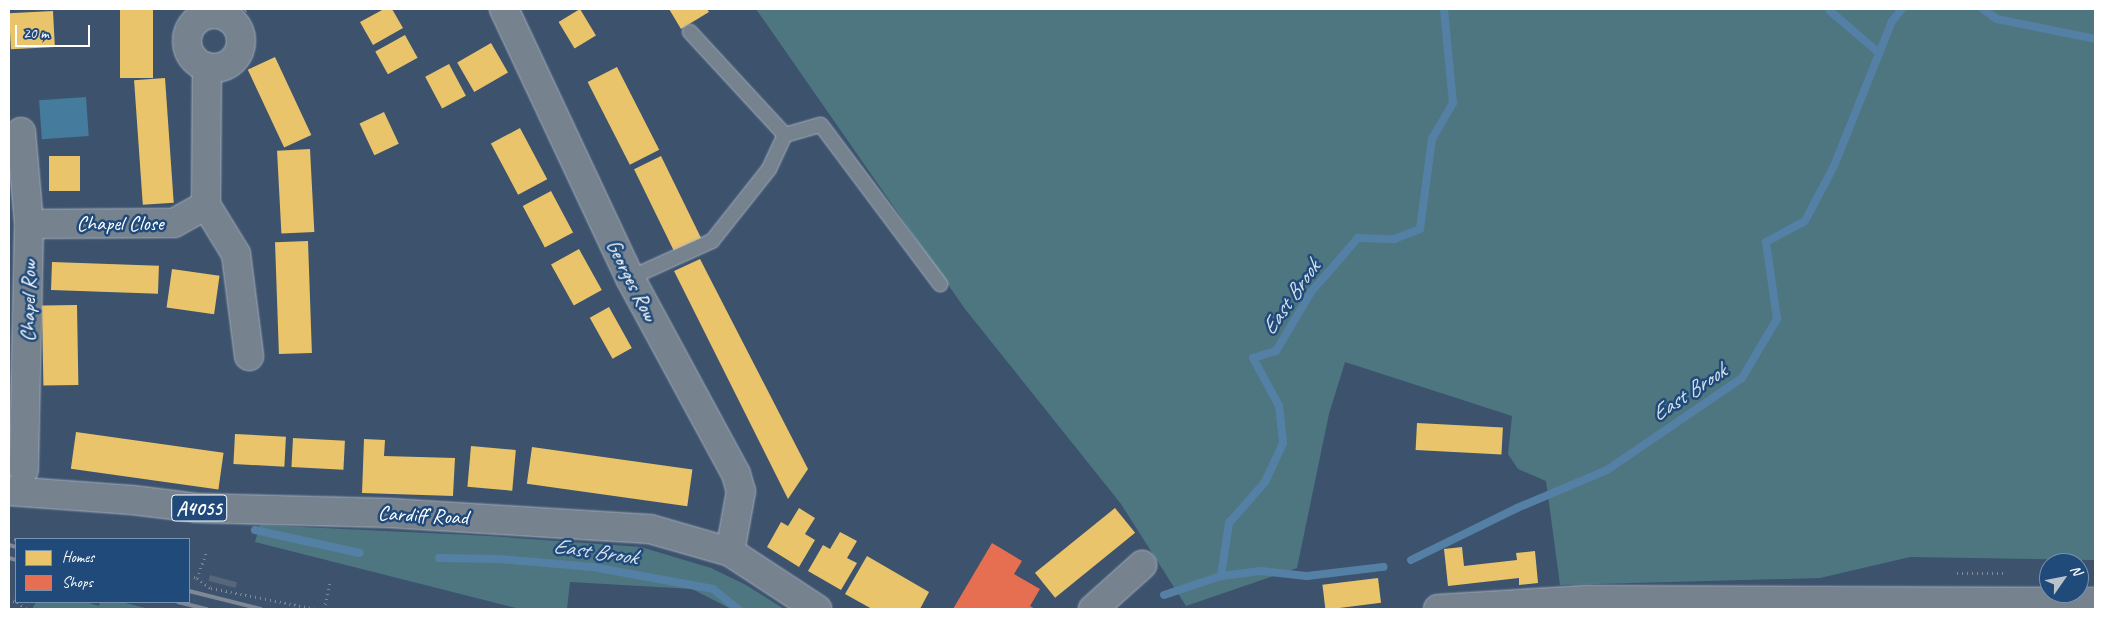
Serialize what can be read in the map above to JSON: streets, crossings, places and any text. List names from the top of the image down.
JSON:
{
  "streets": {
    "street": [
      "Chapel Close",
      "Georges Row",
      "Chapel Row",
      "A4055",
      "Cardiff Road"
    ]
  },
  "crossings": [
    ["Chapel Close", "Chapel Row"],
    ["Georges Row", "Cardiff Road"],
    ["Chapel Row", "Cardiff Road"]
  ],
  "water": ["East Brook"],
  "legend": ["Homes", "Shops"],
  "scale_bar": "20 m",
  "north": "top right"
}
